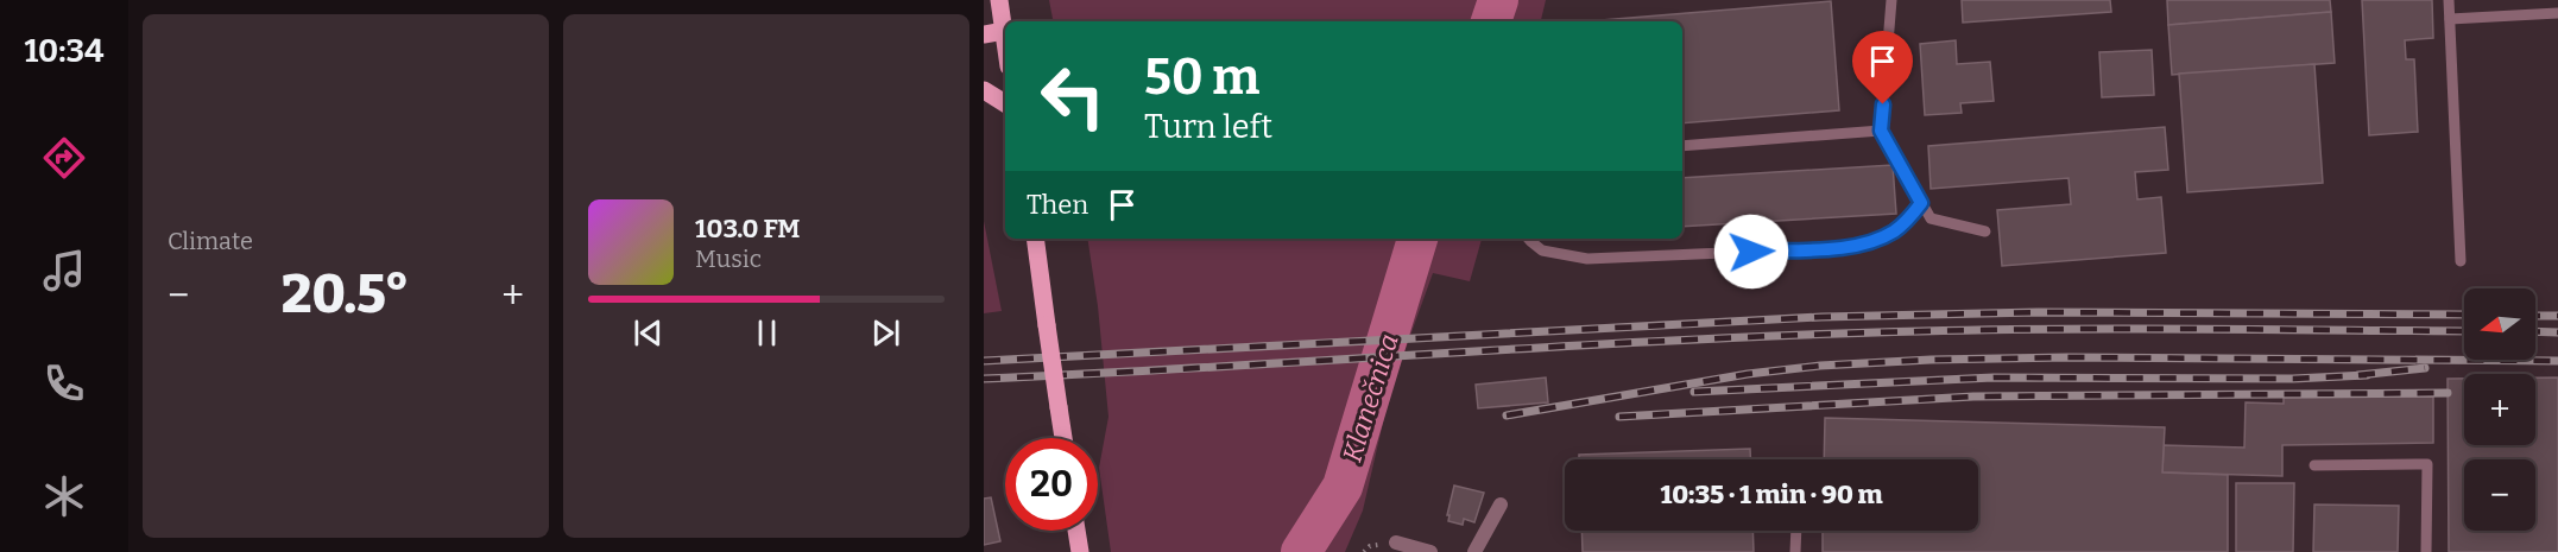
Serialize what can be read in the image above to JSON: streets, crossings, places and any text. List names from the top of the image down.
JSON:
{
  "water": ["Klanečnica"],
  "north": "left",
  "page": {
    "tabs": "10:34",
    "tile": "Climate",
    "turn": ["50 m", "Turn left"],
    "then": "Then",
    "song": ["103.0 FM", "Music"],
    "heat": ["−", "20.5°", "+"],
    "map_buttons": ["+", "−"],
    "limit": "20",
    "trip": "10:35 · 1 min · 90 m"
  }
}
